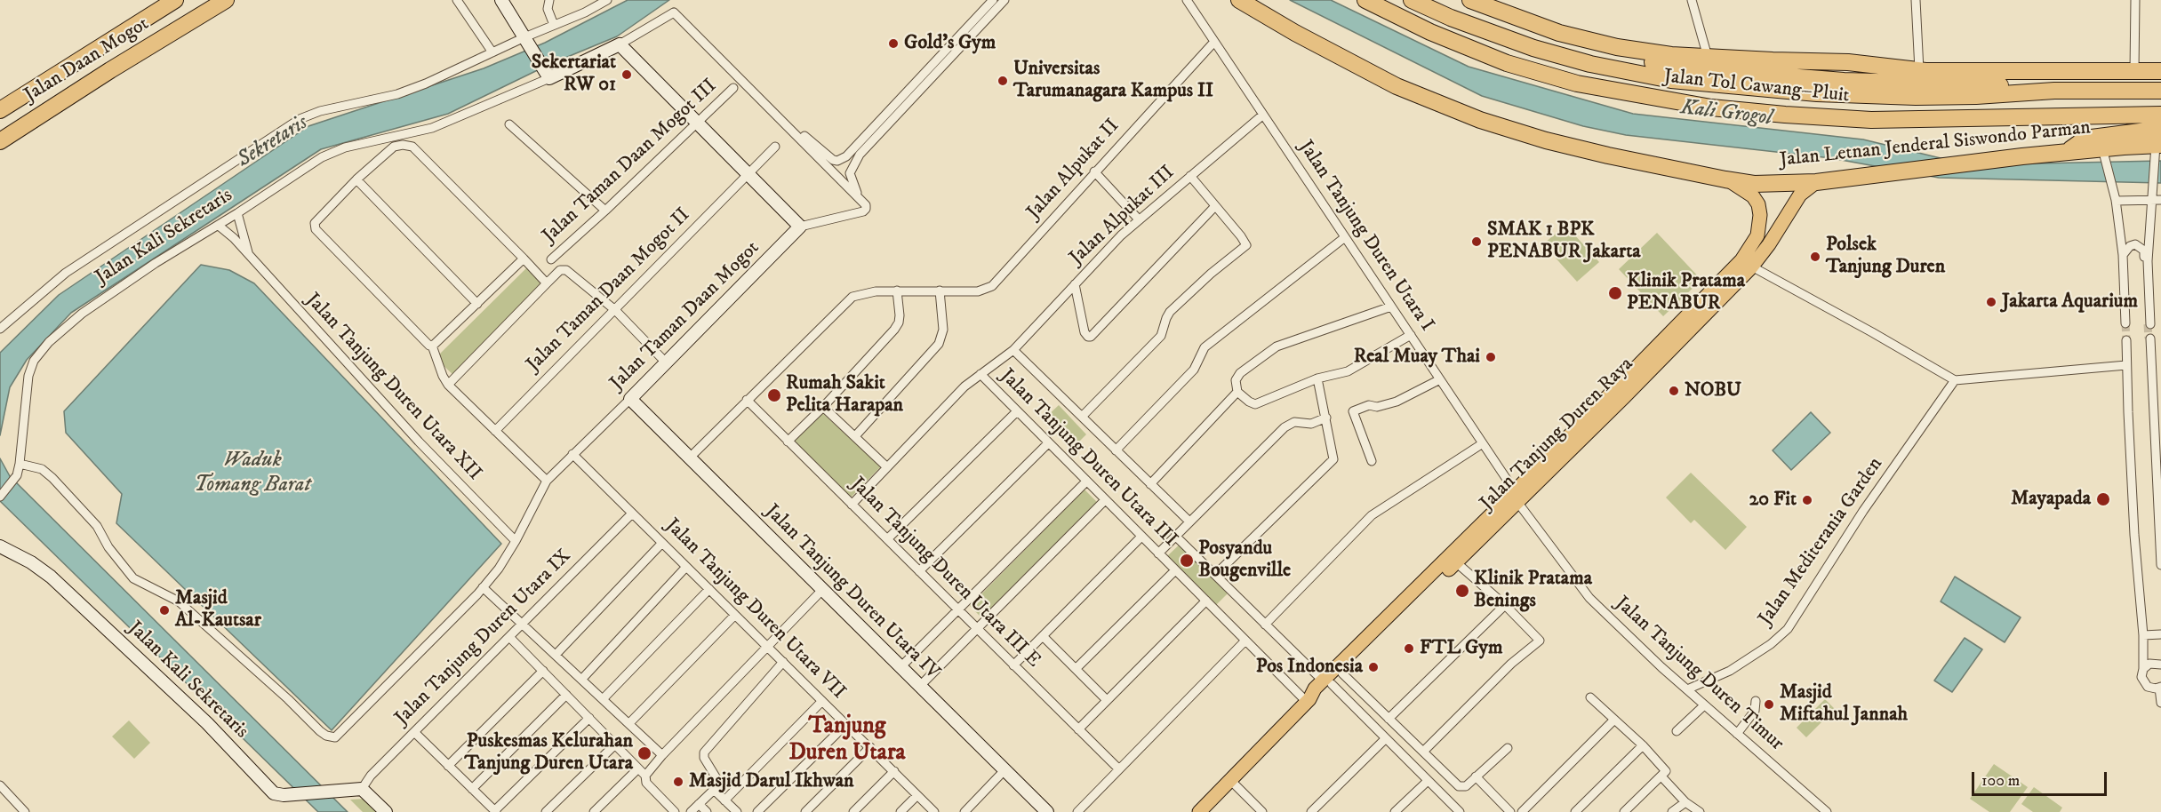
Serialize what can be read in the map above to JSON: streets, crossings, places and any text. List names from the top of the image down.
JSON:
{
  "streets": {
    "highway": ["Jalan Daan Mogot", "Jalan Tol Cawang–Pluit", "Jalan Letnan Jenderal Siswondo Parman"],
    "main road": ["Jalan Tanjung Duren Raya"],
    "street": [
      "Jalan Taman Daan Mogot III",
      "Jalan Alpukat II",
      "Jalan Alpukat III",
      "Jalan Tanjung Duren Utara I",
      "Jalan Kali Sekretaris",
      "Jalan Taman Daan Mogot II",
      "Jalan Taman Daan Mogot",
      "Jalan Tanjung Duren Utara XII",
      "Jalan Tanjung Duren Utara III",
      "Jalan Mediterania Garden",
      "Jalan Tanjung Duren Utara III E",
      "Jalan Tanjung Duren Utara IV",
      "Jalan Tanjung Duren Utara VII",
      "Jalan Tanjung Duren Utara IX",
      "Jalan Tanjung Duren Timur"
    ]
  },
  "crossings": [
    ["Jalan Letnan Jenderal Siswondo Parman", "Jalan Tanjung Duren Raya"],
    ["Jalan Taman Daan Mogot III", "Jalan Taman Daan Mogot II"],
    ["Jalan Alpukat II", "Jalan Tanjung Duren Utara I"],
    ["Jalan Alpukat III", "Jalan Tanjung Duren Utara I"],
    ["Jalan Alpukat III", "Jalan Tanjung Duren Utara III"],
    ["Jalan Alpukat III", "Jalan Tanjung Duren Utara III E"],
    ["Jalan Tanjung Duren Utara I", "Jalan Tanjung Duren Raya"],
    ["Jalan Tanjung Duren Utara I", "Jalan Tanjung Duren Timur"],
    ["Jalan Kali Sekretaris", "Jalan Taman Daan Mogot"],
    ["Jalan Kali Sekretaris", "Jalan Tanjung Duren Utara XII"],
    ["Jalan Kali Sekretaris", "Jalan Tanjung Duren Utara IX"],
    ["Jalan Taman Daan Mogot", "Jalan Tanjung Duren Utara XII"],
    ["Jalan Taman Daan Mogot", "Jalan Tanjung Duren Utara IV"],
    ["Jalan Taman Daan Mogot", "Jalan Tanjung Duren Utara VII"],
    ["Jalan Tanjung Duren Raya", "Jalan Tanjung Duren Utara III"],
    ["Jalan Tanjung Duren Raya", "Jalan Tanjung Duren Timur"],
    ["Jalan Mediterania Garden", "Jalan Tanjung Duren Timur"],
    ["Jalan Tanjung Duren Utara VII", "Jalan Tanjung Duren Utara IX"]
  ],
  "districts": ["Tanjung Duren Utara"],
  "water": ["Kali Grogol", "Sekretaris", "Waduk Tomang Barat"],
  "places": [
    "Gold's Gym",
    "Sekertariat RW 01",
    "Universitas Tarumanagara Kampus II",
    "SMAK 1 BPK PENABUR Jakarta",
    "Polsek Tanjung Duren",
    "Klinik Pratama PENABUR",
    "Jakarta Aquarium",
    "Real Muay Thai",
    "NOBU",
    "Rumah Sakit Pelita Harapan",
    "Mayapada",
    "20 Fit",
    "Posyandu Bougenville",
    "Klinik Pratama Benings",
    "Masjid Al-Kautsar",
    "FTL Gym",
    "Pos Indonesia",
    "Masjid Miftahul Jannah",
    "Puskesmas Kelurahan Tanjung Duren Utara",
    "Masjid Darul Ikhwan"
  ],
  "scale_bar": "100 m"
}
